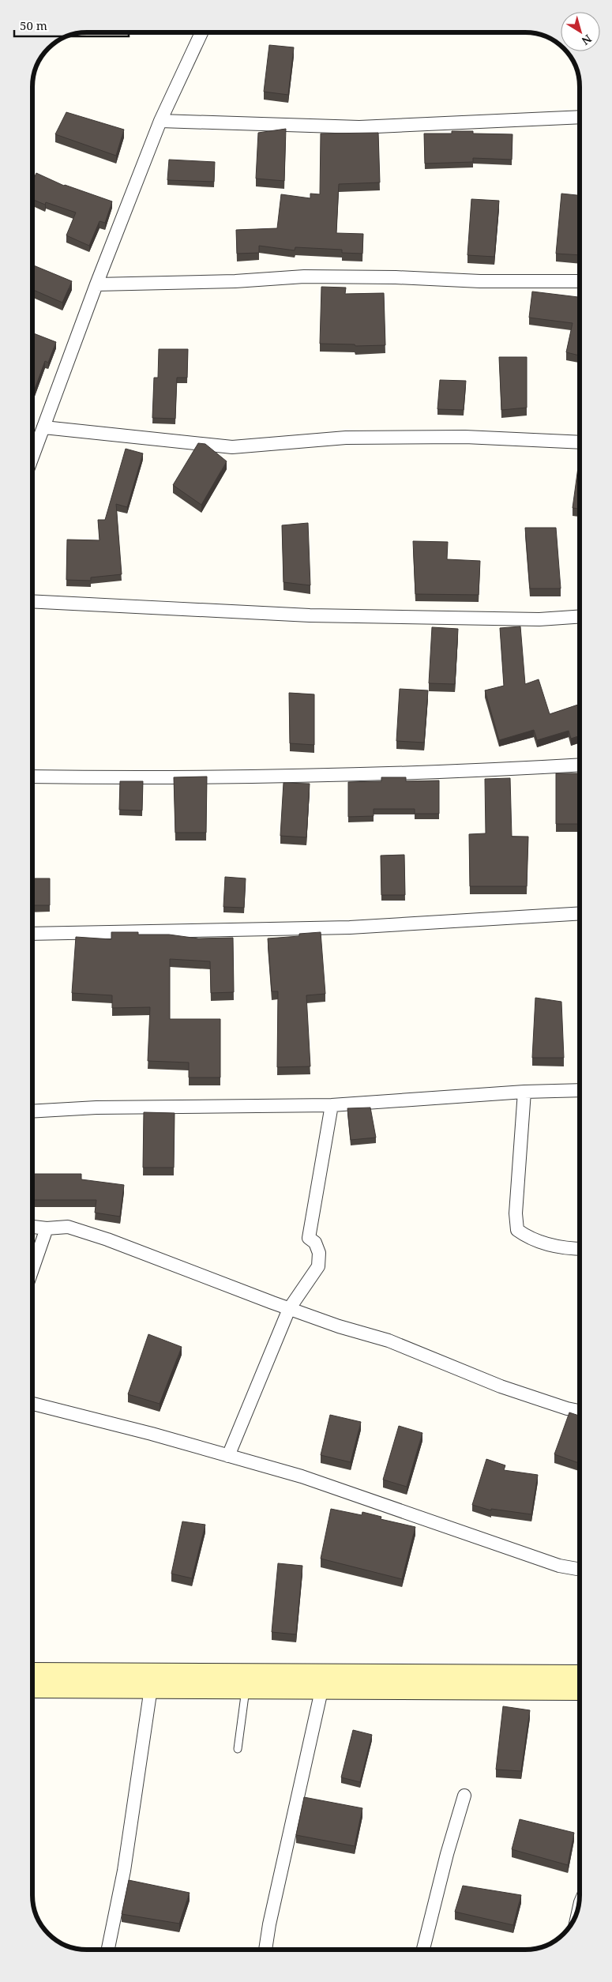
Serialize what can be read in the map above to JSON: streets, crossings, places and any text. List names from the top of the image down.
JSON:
{
  "scale_bar": "50 m",
  "north": "bottom right"
}
